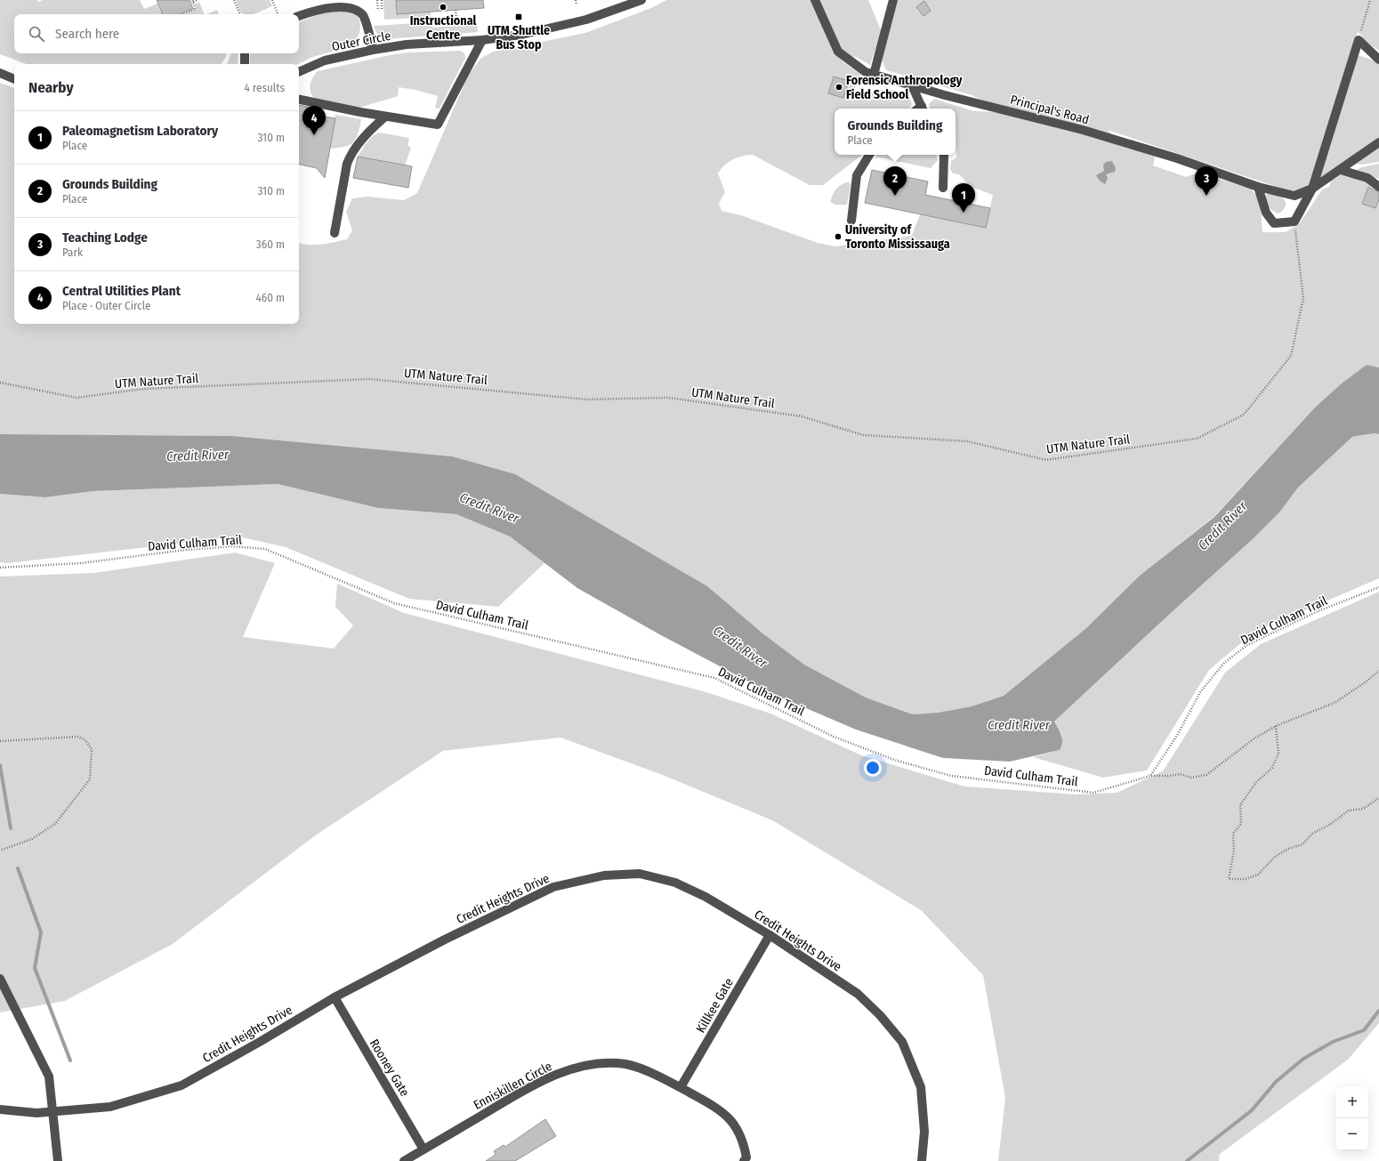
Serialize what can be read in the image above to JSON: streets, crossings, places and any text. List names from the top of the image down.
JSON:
{
  "streets": {
    "street": [
      "Outer Circle",
      "Principal's Road",
      "Credit Heights Drive",
      "Killkee Gate",
      "Rooney Gate",
      "Enniskillen Circle"
    ],
    "path": ["UTM Nature Trail", "David Culham Trail"]
  },
  "crossings": [
    ["Credit Heights Drive", "Killkee Gate"],
    ["Credit Heights Drive", "Rooney Gate"],
    ["Killkee Gate", "Enniskillen Circle"],
    ["Rooney Gate", "Enniskillen Circle"]
  ],
  "water": ["Credit River"],
  "places": {
    "other": ["Instructional Centre", "Forensic Anthropology Field School", "University of Toronto Mississauga"],
    "transit": ["UTM Shuttle Bus Stop"]
  },
  "page": {
    "search": "Search here",
    "heading": ["Nearby", "4 results"],
    "pins": [
      "4",
      "2",
      "3",
      "1"
    ],
    "popup": ["Grounds Building", "Place"],
    "list": [
      {
        "mark": "1",
        "name": "Paleomagnetism Laboratory",
        "note": "Place",
        "value": "310 m"
      },
      {
        "mark": "2",
        "name": "Grounds Building",
        "note": "Place",
        "value": "310 m"
      },
      {
        "mark": "3",
        "name": "Teaching Lodge",
        "note": "Park",
        "value": "360 m"
      },
      {
        "mark": "4",
        "name": "Central Utilities Plant",
        "note": "Place · Outer Circle",
        "value": "460 m"
      }
    ],
    "map_buttons": ["+", "−"]
  }
}
